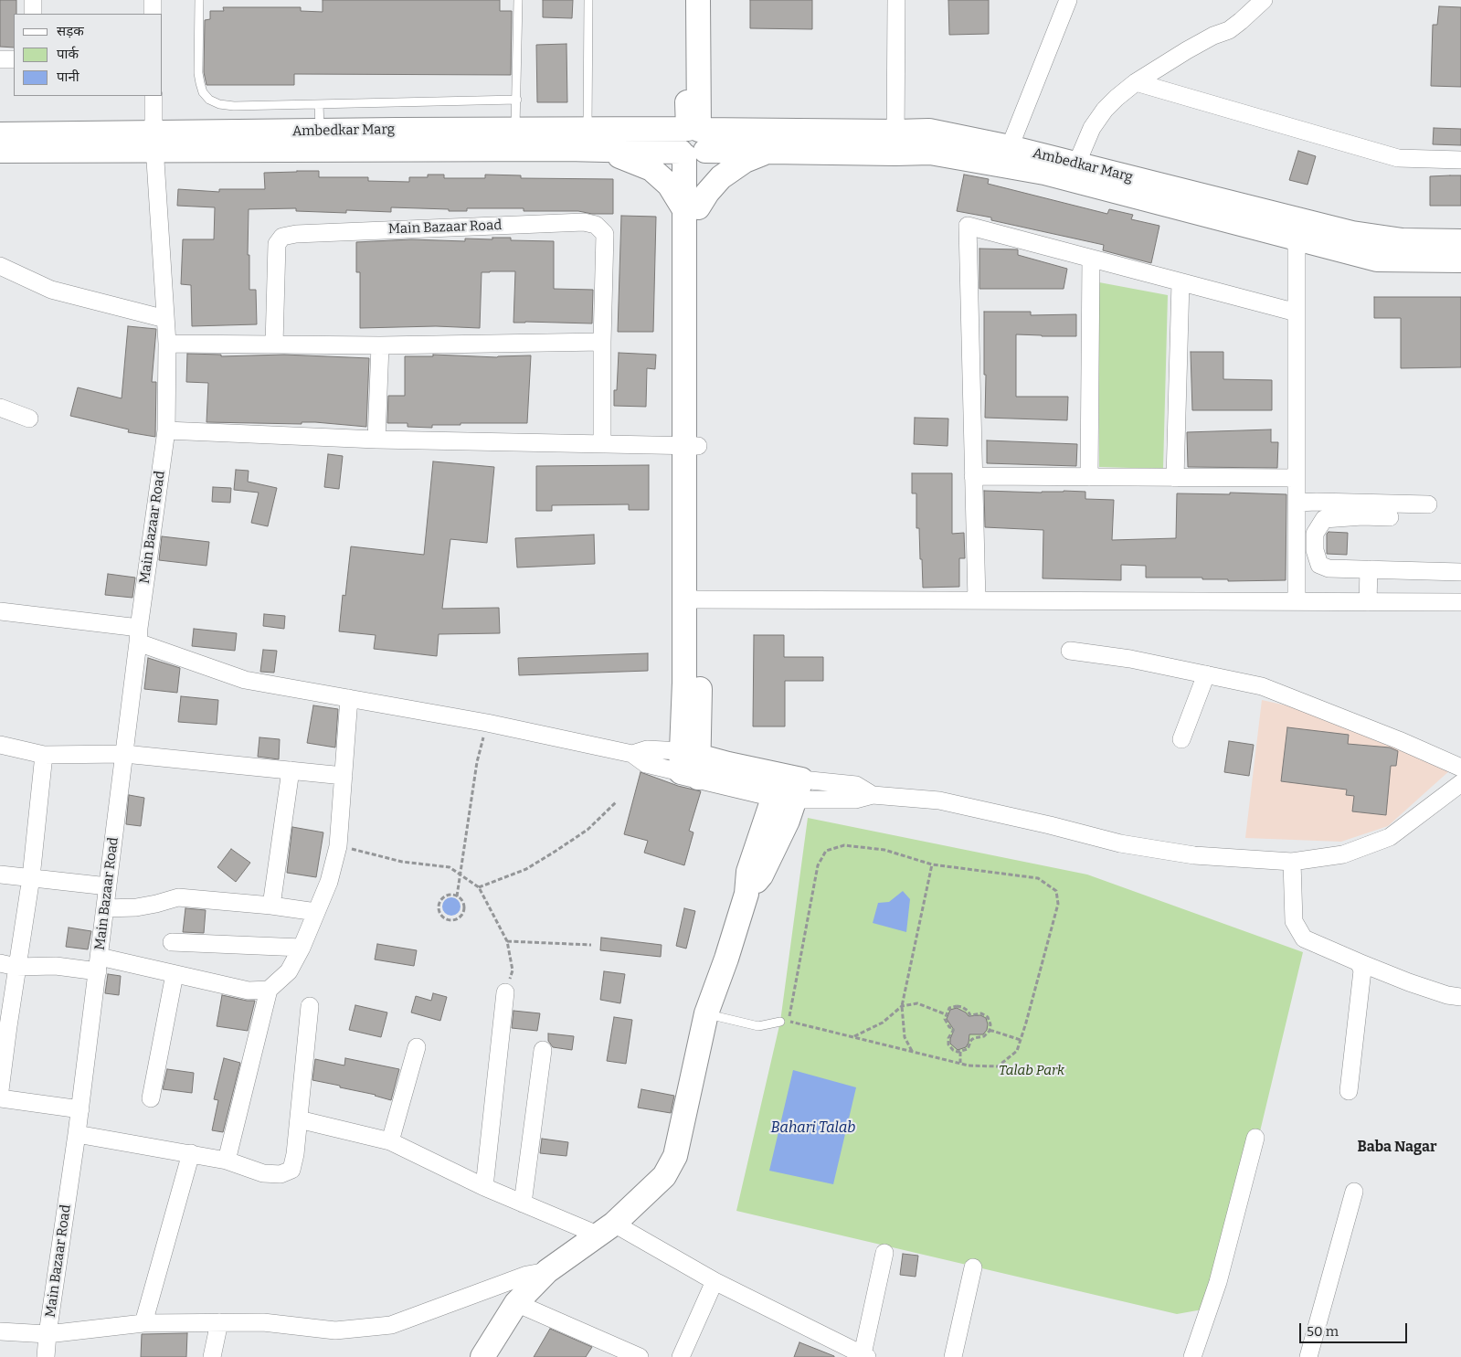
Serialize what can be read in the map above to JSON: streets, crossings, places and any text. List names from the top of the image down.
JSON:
{
  "streets": {
    "street": ["Ambedkar Marg", "Main Bazaar Road"]
  },
  "crossings": [
    ["Ambedkar Marg", "Main Bazaar Road"]
  ],
  "districts": ["Baba Nagar"],
  "water": ["Bahari Talab"],
  "parks": ["Talab Park"],
  "legend": ["सड़क", "पार्क", "पानी"],
  "scale_bar": "50 m"
}
